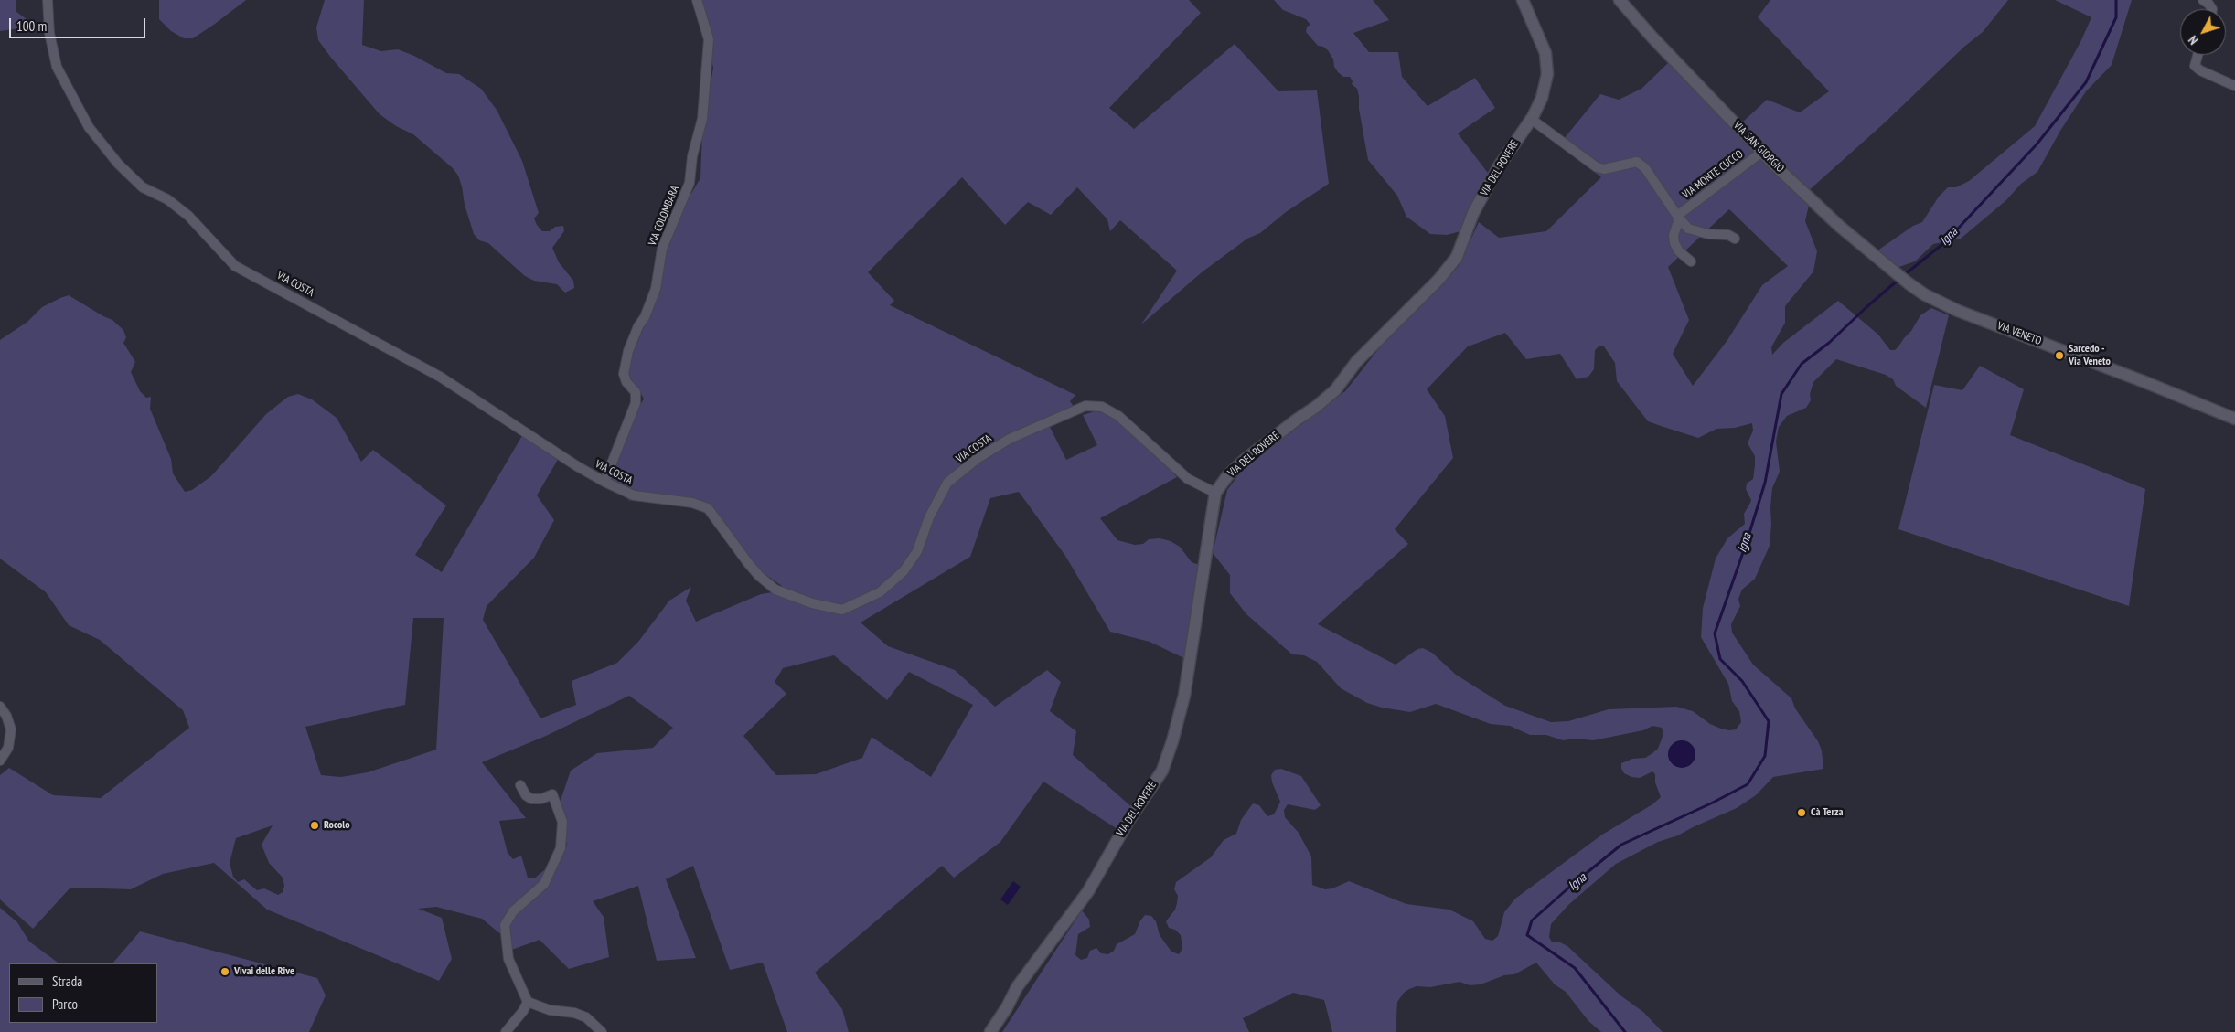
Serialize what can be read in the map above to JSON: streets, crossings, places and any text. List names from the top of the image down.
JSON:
{
  "streets": {
    "street": [
      "VIA SAN GIORGIO",
      "VIA DEL ROVERE",
      "VIA MONTE CUCCO",
      "VIA COLOMBARA",
      "VIA COSTA",
      "VIA VENETO"
    ]
  },
  "crossings": [
    ["VIA SAN GIORGIO", "VIA MONTE CUCCO"],
    ["VIA SAN GIORGIO", "VIA VENETO"],
    ["VIA DEL ROVERE", "VIA MONTE CUCCO"],
    ["VIA DEL ROVERE", "VIA COSTA"],
    ["VIA COLOMBARA", "VIA COSTA"]
  ],
  "water": ["Igna"],
  "places": [
    "Sarcedo - Via Veneto",
    "Cà Terza",
    "Rocolo",
    "Vivai delle Rive"
  ],
  "legend": ["Strada", "Parco"],
  "scale_bar": "100 m",
  "north": "bottom left"
}
